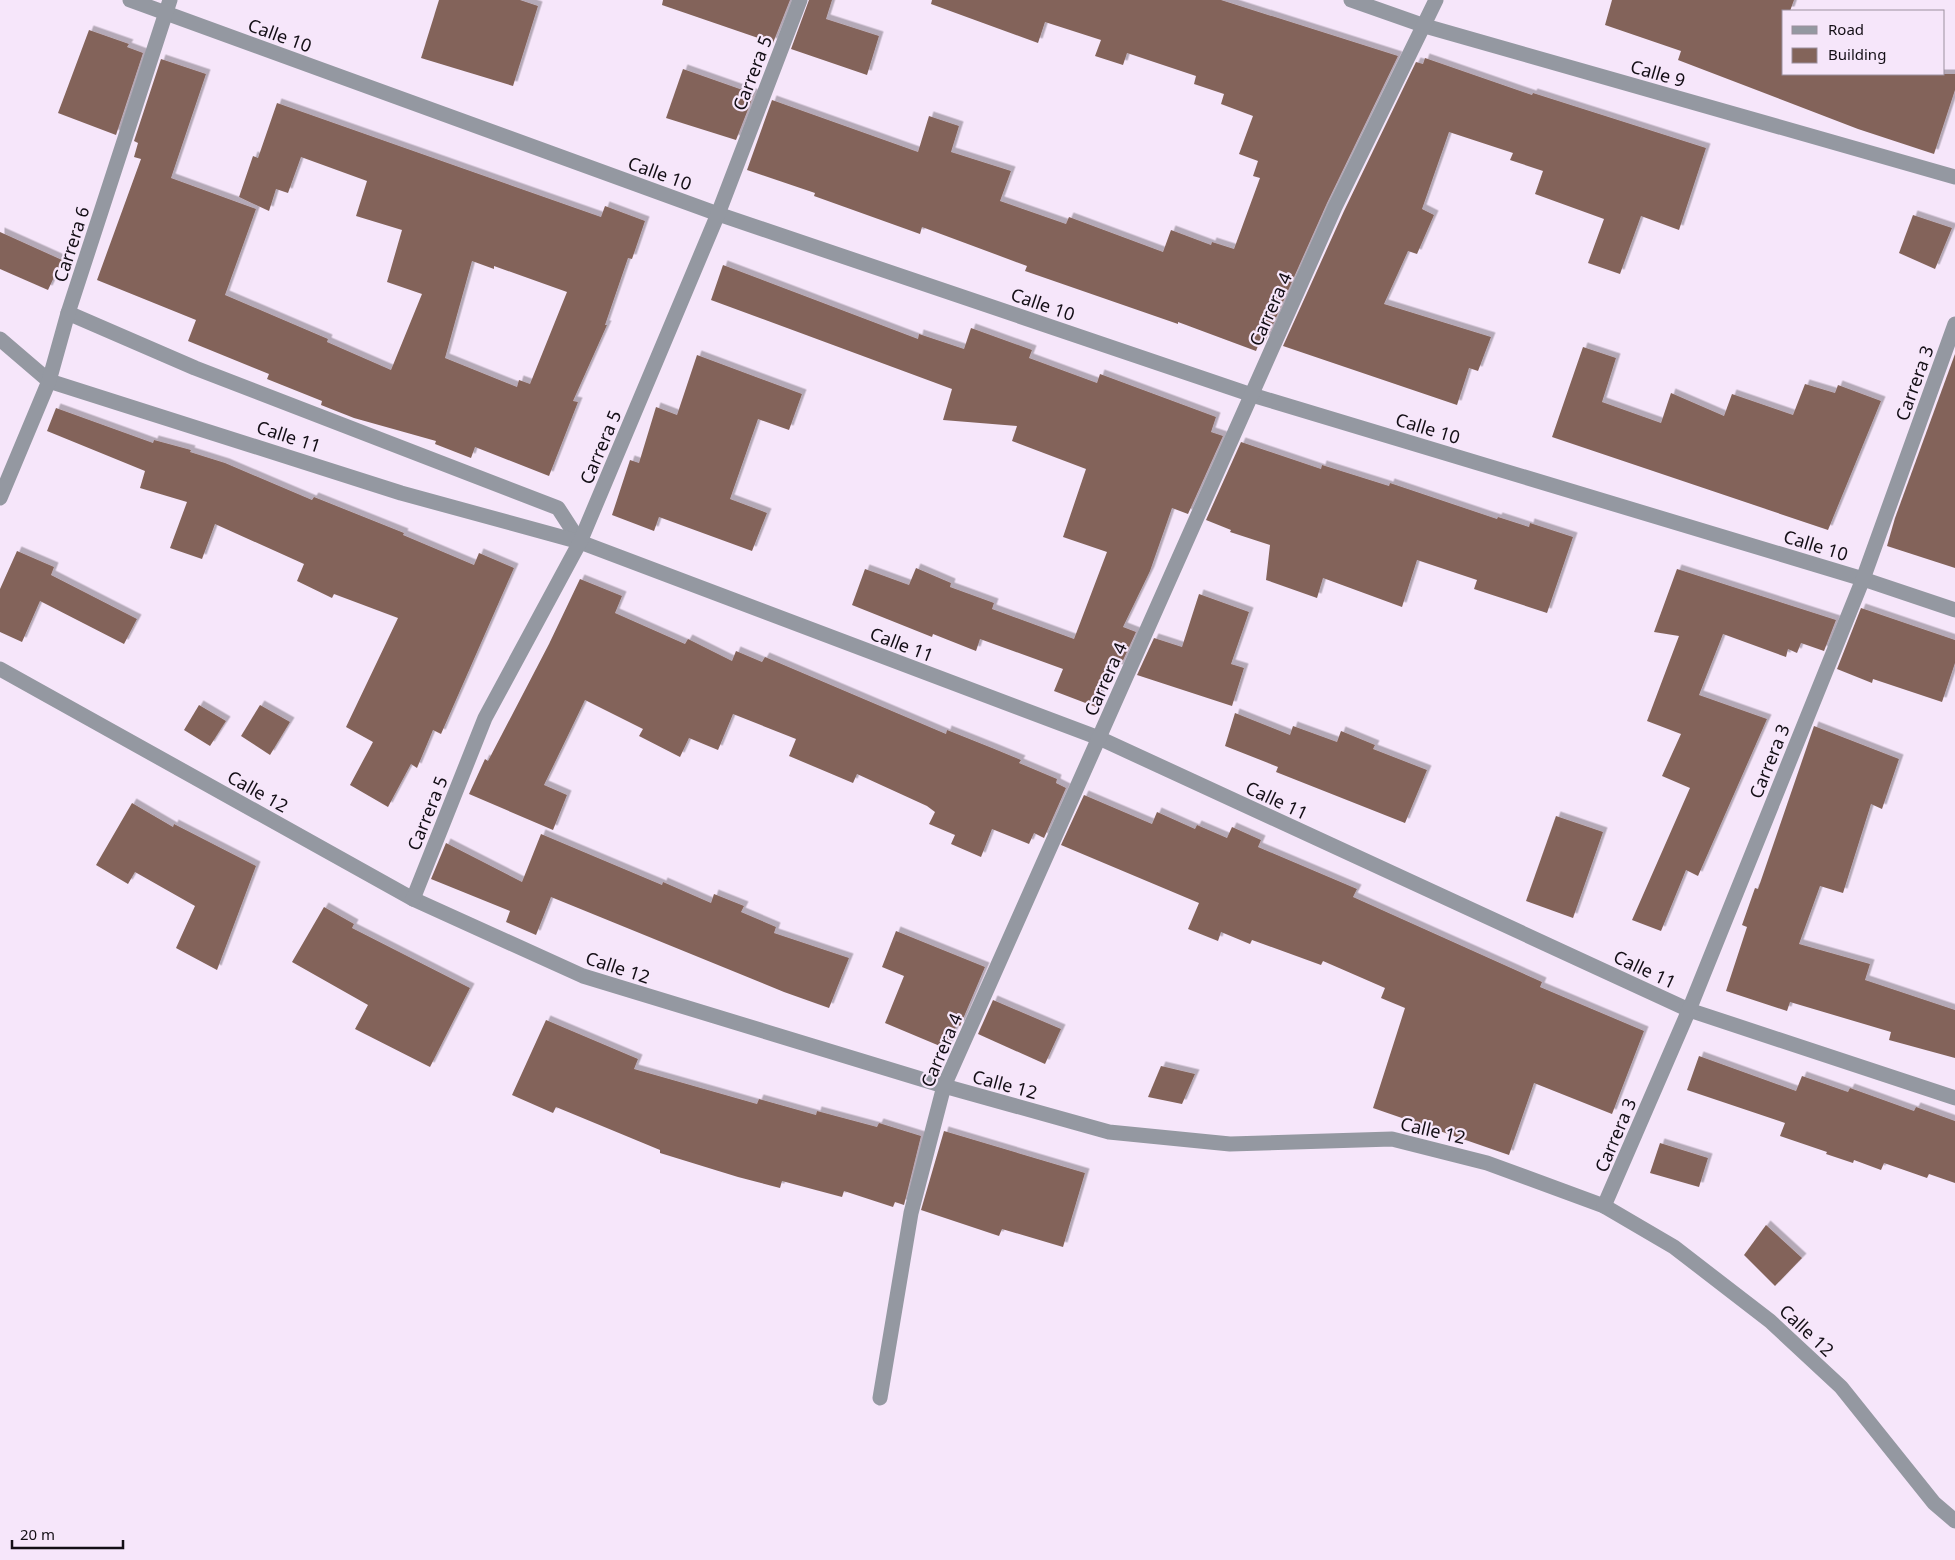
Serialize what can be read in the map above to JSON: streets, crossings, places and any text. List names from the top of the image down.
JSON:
{
  "streets": {
    "street": [
      "Calle 10",
      "Carrera 5",
      "Calle 9",
      "Carrera 6",
      "Carrera 4",
      "Carrera 3",
      "Calle 11",
      "Calle 12"
    ]
  },
  "crossings": [
    ["Calle 10", "Carrera 5"],
    ["Calle 10", "Carrera 6"],
    ["Calle 10", "Carrera 4"],
    ["Calle 10", "Carrera 3"],
    ["Carrera 5", "Calle 11"],
    ["Carrera 5", "Calle 12"],
    ["Calle 9", "Carrera 4"],
    ["Carrera 6", "Calle 11"],
    ["Carrera 4", "Calle 11"],
    ["Carrera 4", "Calle 12"],
    ["Carrera 3", "Calle 11"],
    ["Carrera 3", "Calle 12"]
  ],
  "legend": ["Road", "Building"],
  "scale_bar": "20 m"
}
